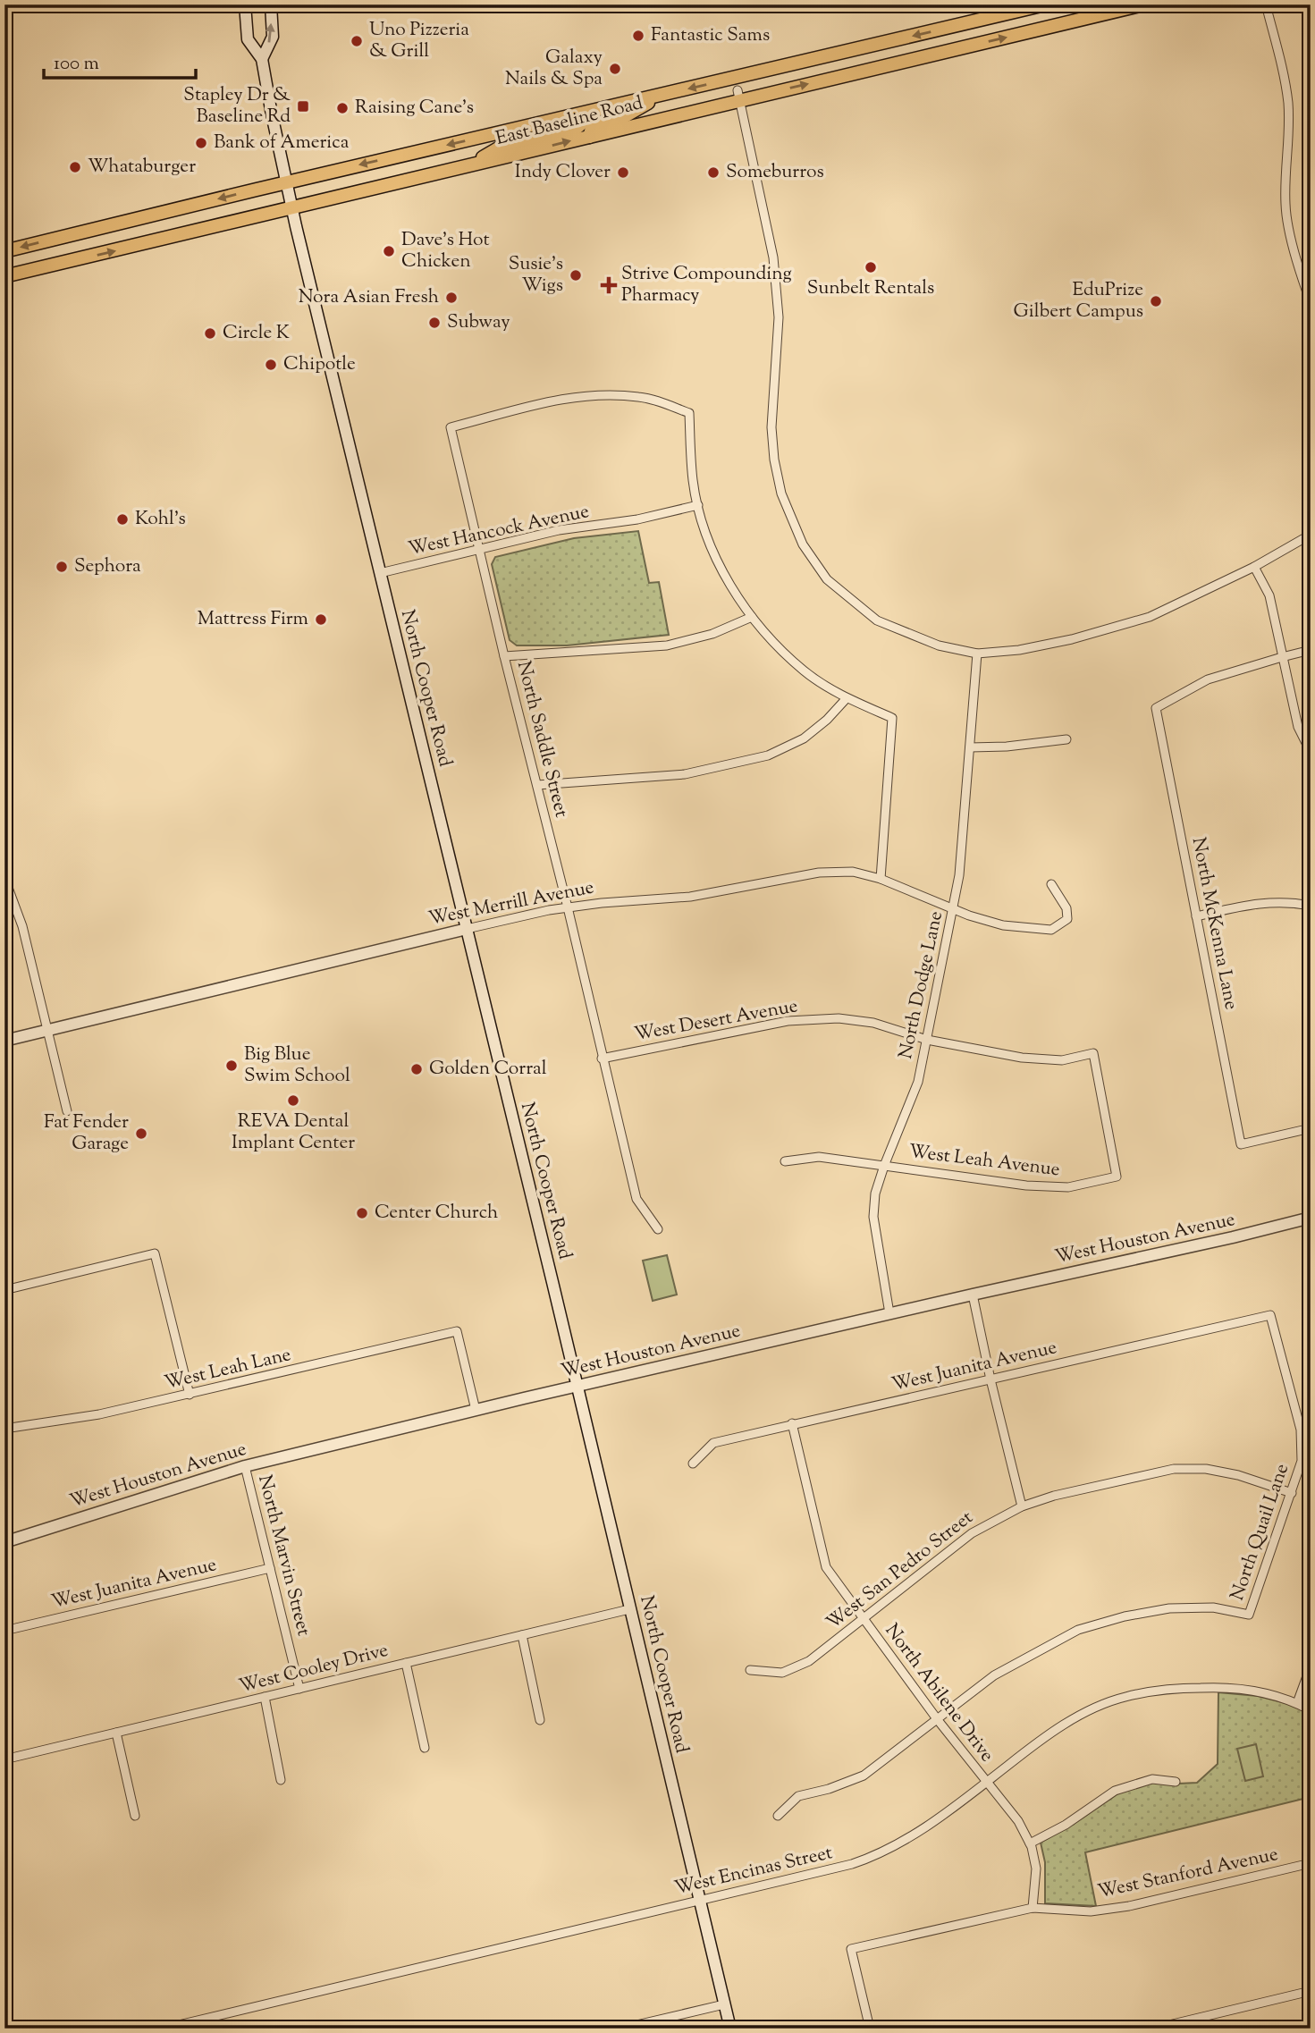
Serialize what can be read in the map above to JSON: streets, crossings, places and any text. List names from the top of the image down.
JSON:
{
  "streets": {
    "main road": [
      "East Baseline Road",
      "North Cooper Road",
      "West Merrill Avenue",
      "West Houston Avenue"
    ],
    "street": [
      "West Hancock Avenue",
      "North Saddle Street",
      "North McKenna Lane",
      "North Dodge Lane",
      "West Desert Avenue",
      "West Leah Avenue",
      "West Juanita Avenue",
      "West Leah Lane",
      "North Quail Lane",
      "North Marvin Street",
      "West San Pedro Street",
      "West Cooley Drive",
      "North Abilene Drive",
      "West Encinas Street",
      "West Stanford Avenue"
    ]
  },
  "crossings": [
    ["East Baseline Road", "North Cooper Road"],
    ["West Hancock Avenue", "North Cooper Road"],
    ["West Hancock Avenue", "North Saddle Street"],
    ["North Cooper Road", "West Merrill Avenue"],
    ["North Cooper Road", "West Houston Avenue"],
    ["North Cooper Road", "West Cooley Drive"],
    ["North Cooper Road", "West Encinas Street"],
    ["North Saddle Street", "West Merrill Avenue"],
    ["North Saddle Street", "West Desert Avenue"],
    ["West Merrill Avenue", "North Dodge Lane"],
    ["North Dodge Lane", "West Desert Avenue"],
    ["North Dodge Lane", "West Leah Avenue"],
    ["North Dodge Lane", "West Houston Avenue"],
    ["West Desert Avenue", "West Leah Avenue"],
    ["West Houston Avenue", "West Leah Lane"],
    ["West Houston Avenue", "North Marvin Street"],
    ["West Juanita Avenue", "North Quail Lane"],
    ["West Juanita Avenue", "North Marvin Street"],
    ["West Juanita Avenue", "North Abilene Drive"],
    ["North Quail Lane", "West San Pedro Street"],
    ["North Quail Lane", "North Abilene Drive"],
    ["North Marvin Street", "West Cooley Drive"],
    ["West San Pedro Street", "North Abilene Drive"],
    ["North Abilene Drive", "West Encinas Street"],
    ["North Abilene Drive", "West Stanford Avenue"]
  ],
  "places": {
    "other": [
      "Fantastic Sams",
      "Uno Pizzeria & Grill",
      "Galaxy Nails & Spa",
      "Raising Cane's",
      "Bank of America",
      "Whataburger",
      "Indy Clover",
      "Someburros",
      "Dave's Hot Chicken",
      "Sunbelt Rentals",
      "Susie's Wigs",
      "Nora Asian Fresh",
      "EduPrize Gilbert Campus",
      "Subway",
      "Circle K",
      "Chipotle",
      "Kohl's",
      "Sephora",
      "Mattress Firm",
      "Big Blue Swim School",
      "Golden Corral",
      "REVA Dental Implant Center",
      "Fat Fender Garage",
      "Center Church"
    ],
    "transit": ["Stapley Dr & Baseline Rd"],
    "health": ["Strive Compounding Pharmacy"]
  },
  "scale_bar": "100 m"
}
